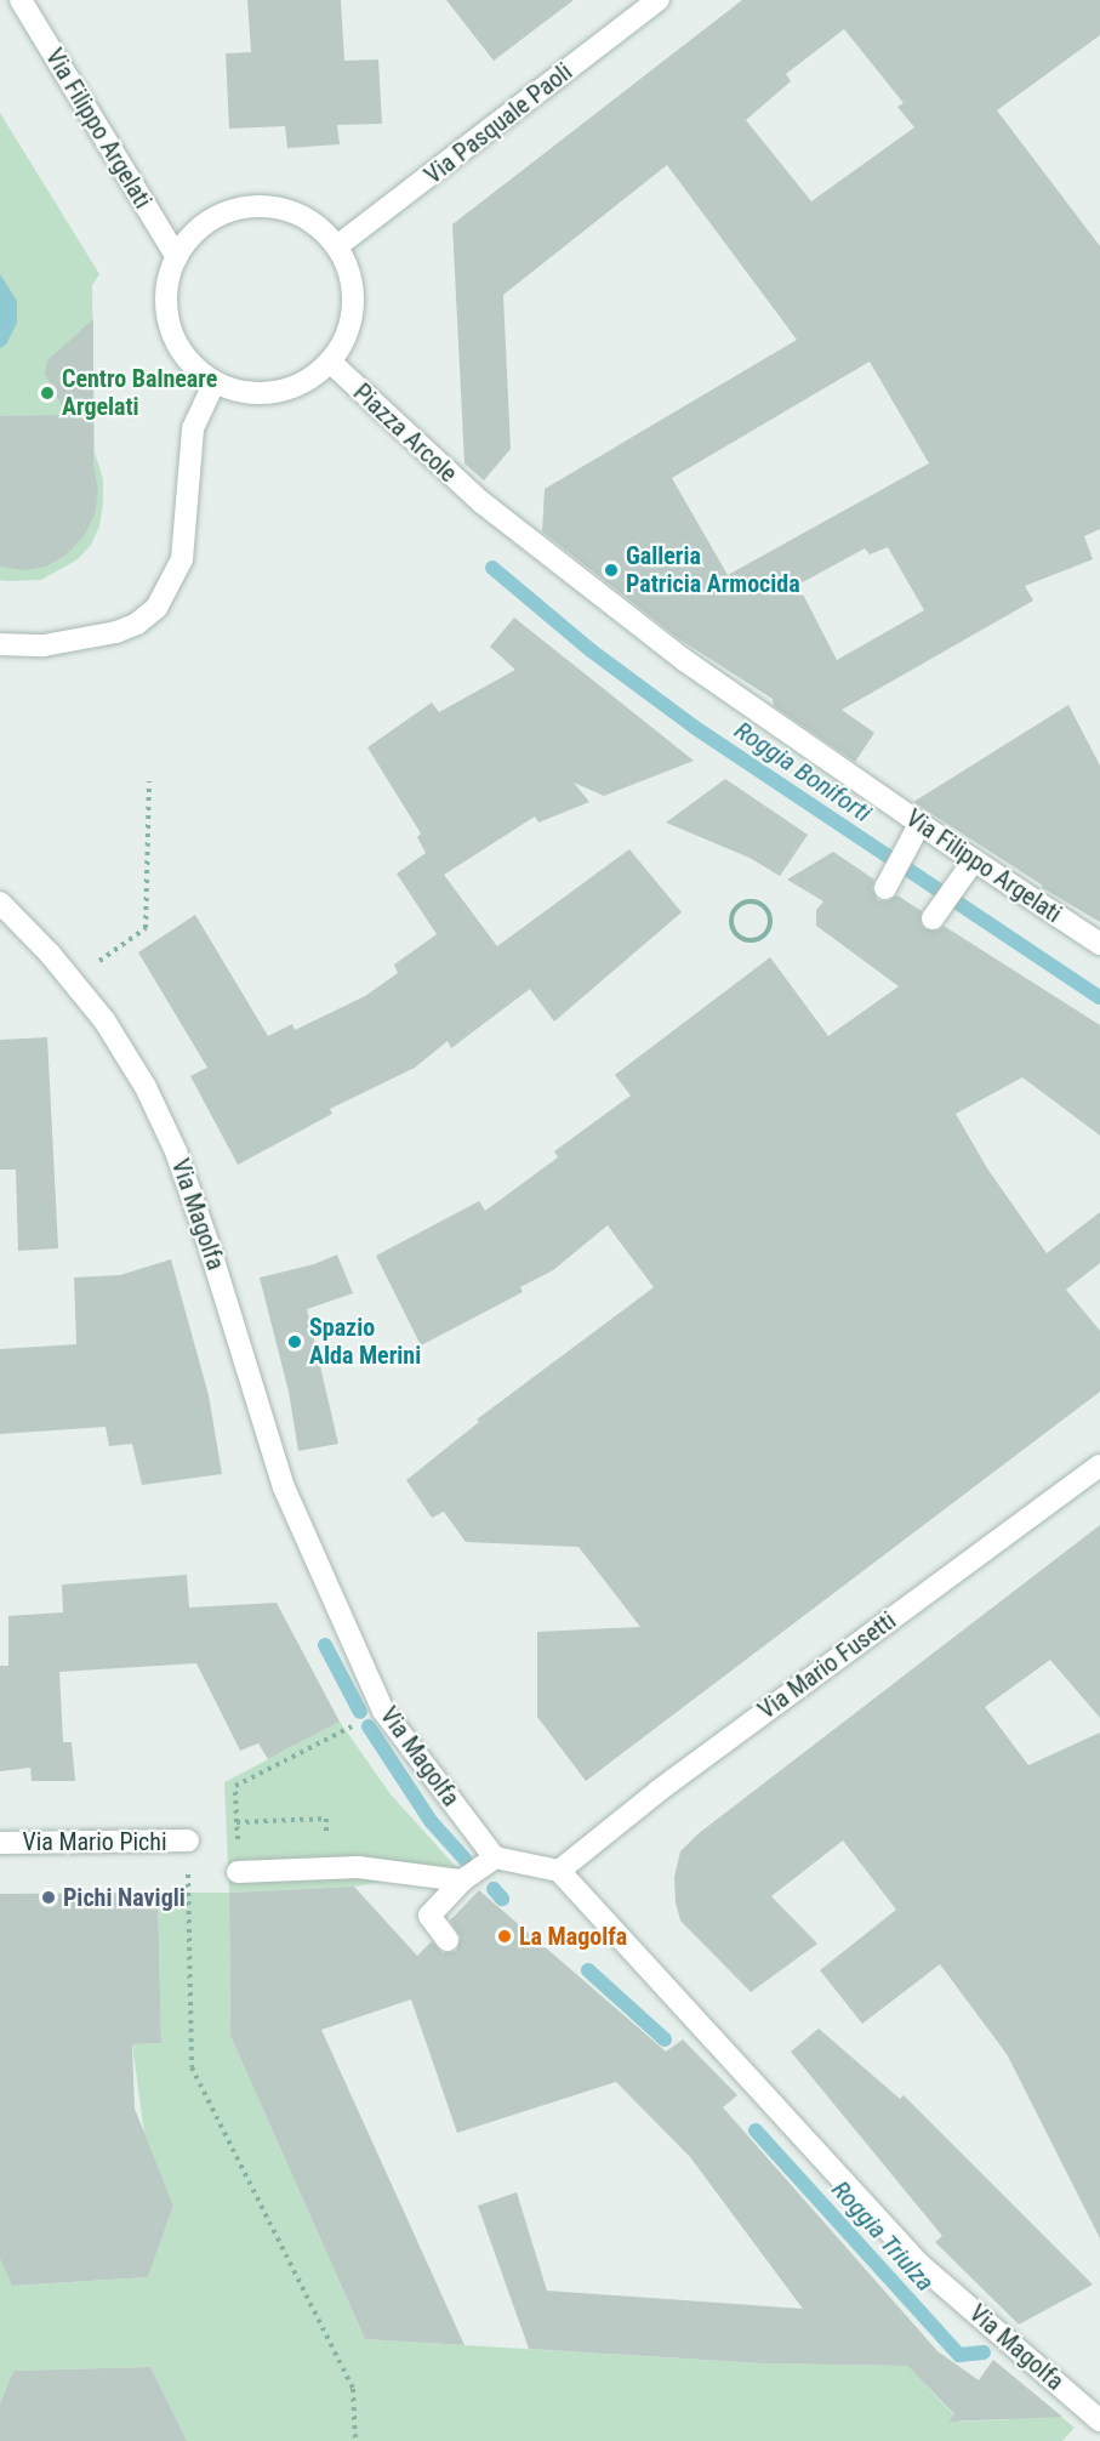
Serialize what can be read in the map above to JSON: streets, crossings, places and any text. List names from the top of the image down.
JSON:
{
  "streets": {
    "street": [
      "Via Pasquale Paoli",
      "Via Filippo Argelati",
      "Piazza Arcole",
      "Via Magolfa",
      "Via Mario Fusetti",
      "Via Mario Pichi"
    ]
  },
  "crossings": [
    ["Via Pasquale Paoli", "Via Filippo Argelati"],
    ["Via Pasquale Paoli", "Piazza Arcole"],
    ["Via Filippo Argelati", "Piazza Arcole"],
    ["Via Magolfa", "Via Mario Fusetti"]
  ],
  "water": ["Roggia Boniforti", "Roggia Triulza"],
  "places": [
    "Centro Balneare Argelati",
    "Galleria Patricia Armocida",
    "Spazio Alda Merini",
    "Pichi Navigli",
    "La Magolfa"
  ]
}
